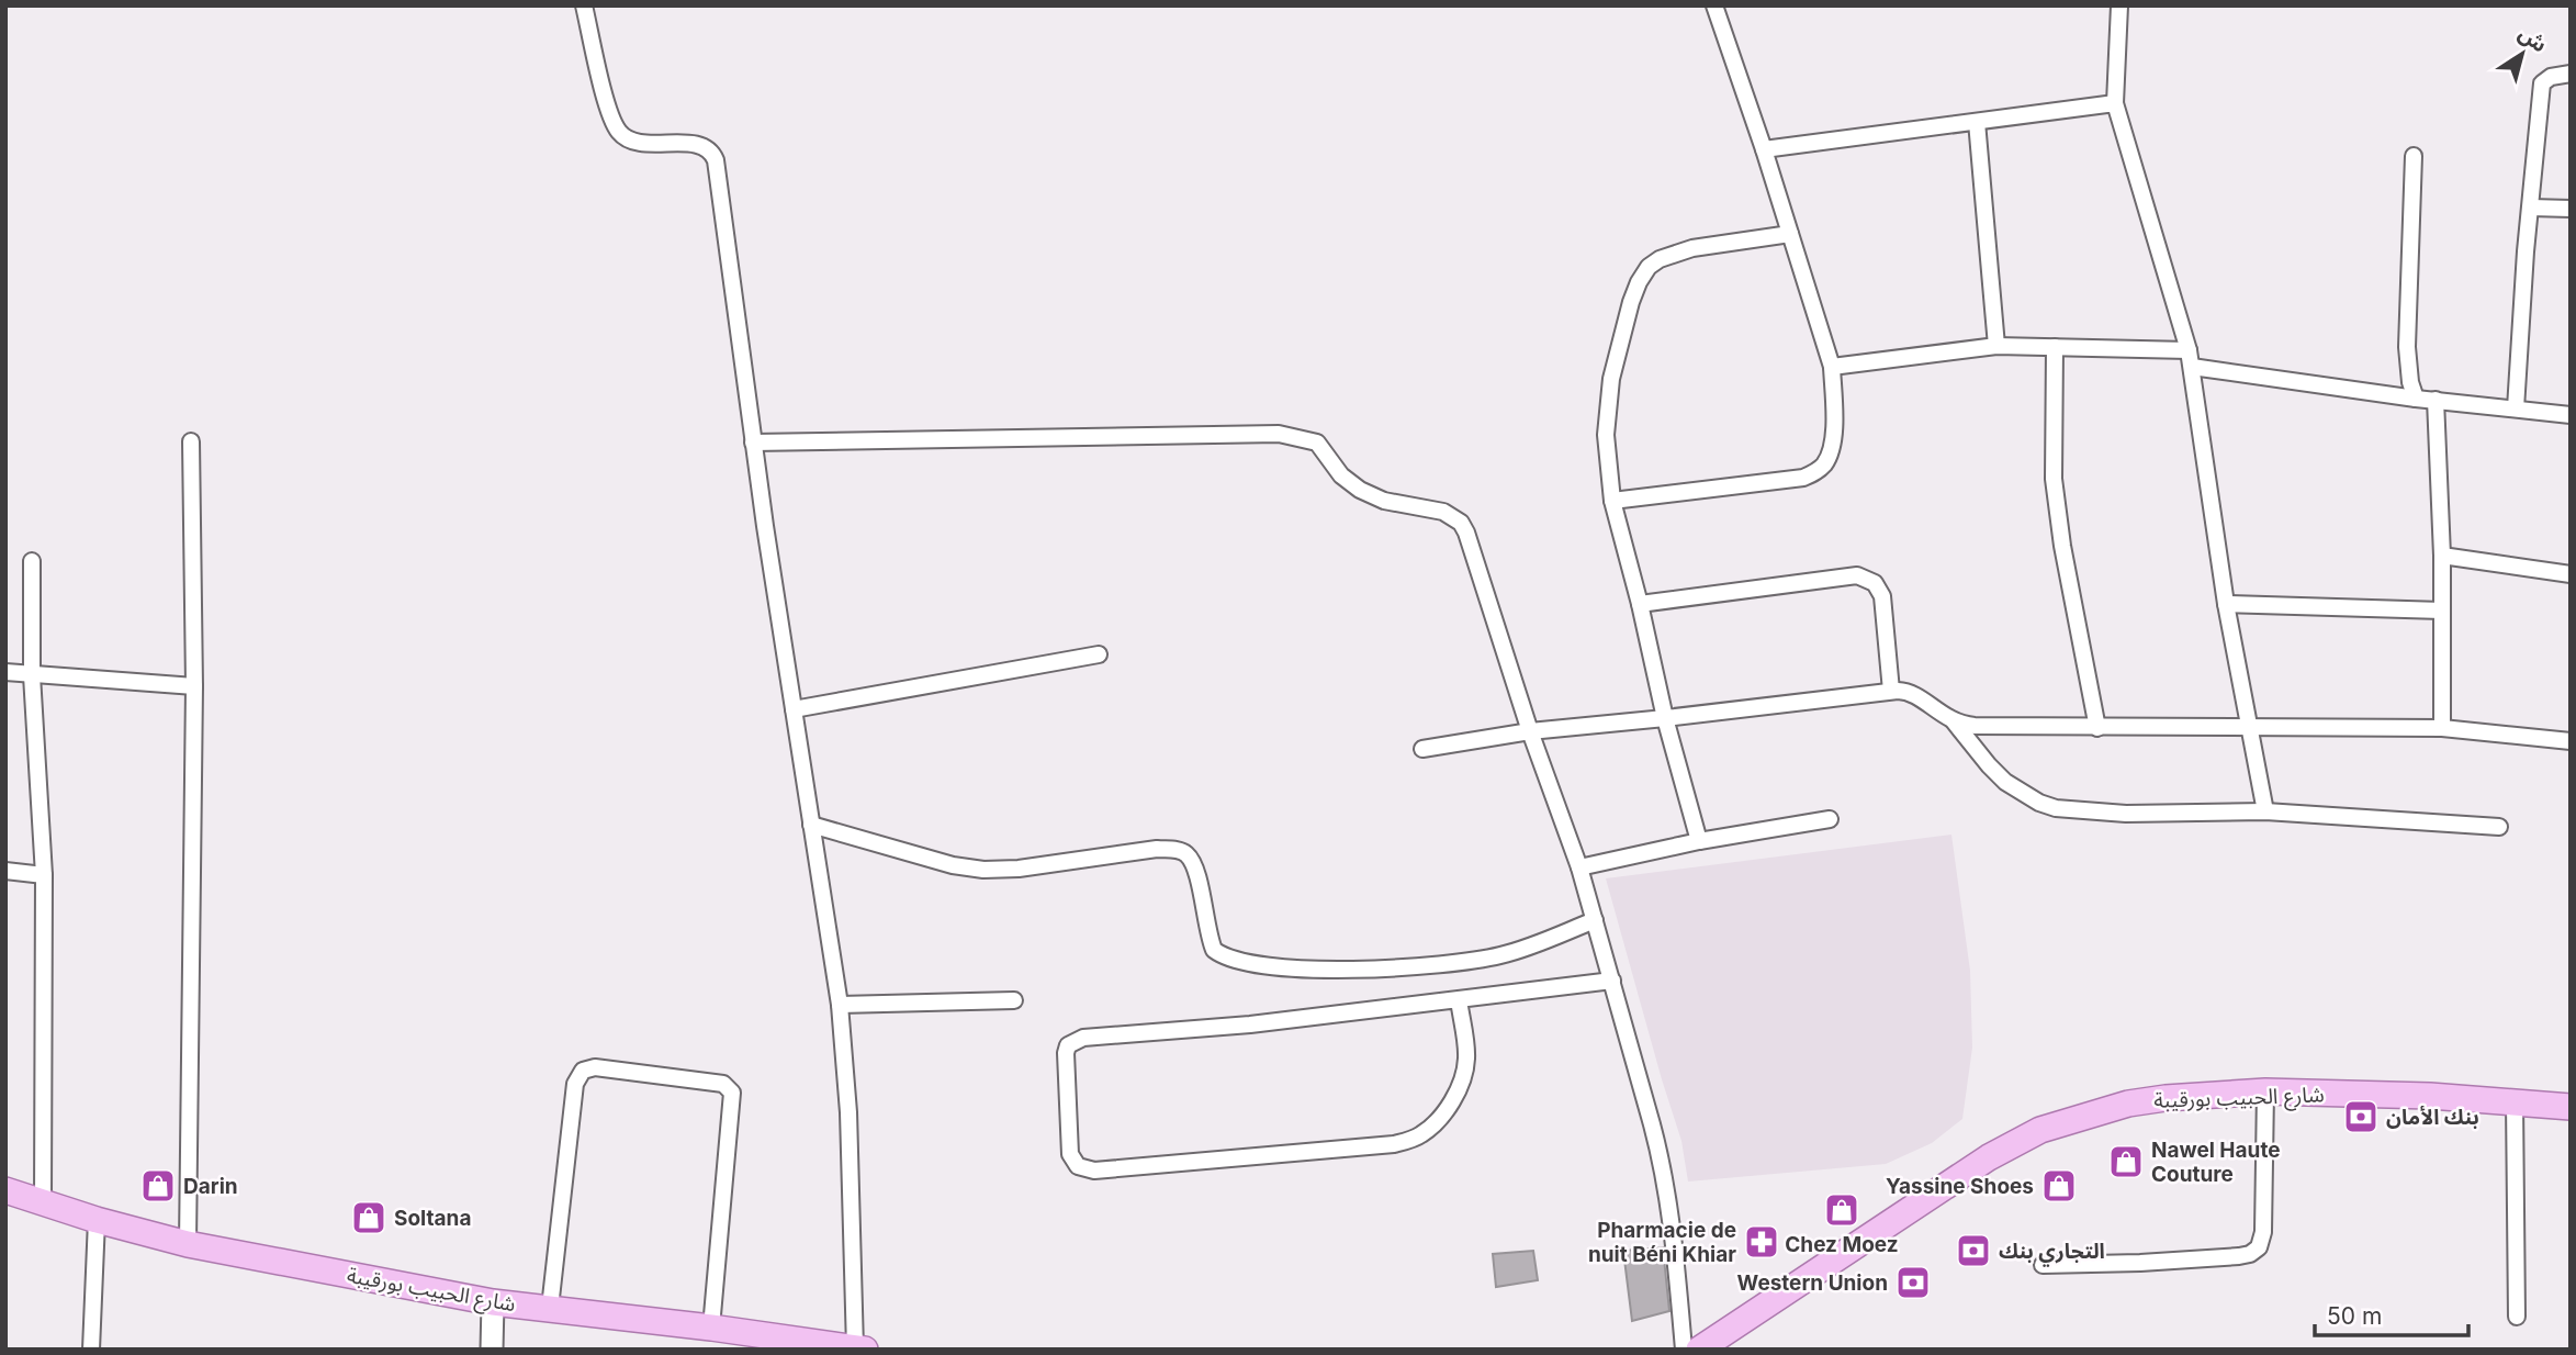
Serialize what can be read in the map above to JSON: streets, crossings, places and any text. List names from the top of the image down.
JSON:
{
  "streets": {
    "main road": ["شارع الحبيب بورقيبة"]
  },
  "places": {
    "bank": ["بنك الأمان", "التجاري بنك", "Western Union"],
    "shop": [
      "Nawel Haute Couture",
      "Darin",
      "Yassine Shoes",
      "Chez Moez",
      "Soltana"
    ],
    "pharmacy": ["Pharmacie de nuit Béni Khiar"]
  },
  "scale_bar": "50 m",
  "north": "top right"
}
